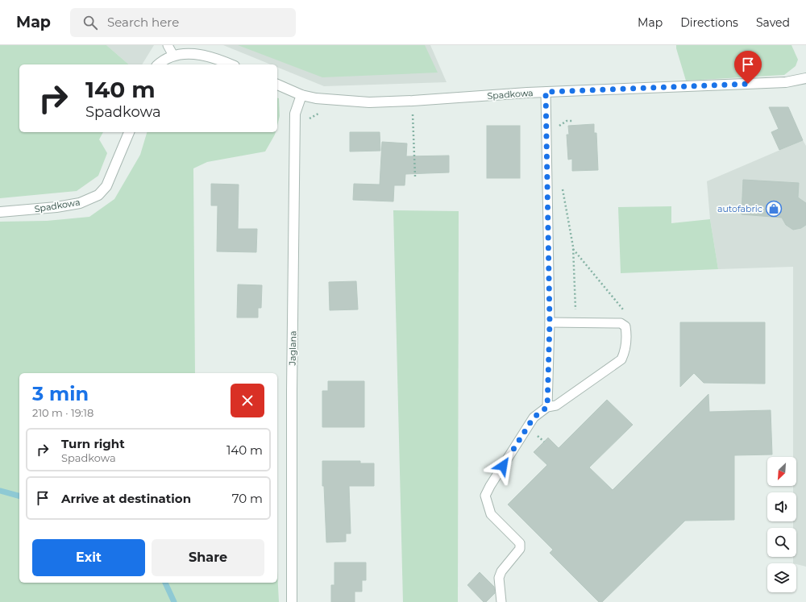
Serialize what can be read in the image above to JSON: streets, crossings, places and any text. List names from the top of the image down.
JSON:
{
  "streets": {
    "street": ["Spadkowa", "Jaglana"]
  },
  "crossings": [
    ["Spadkowa", "Jaglana"]
  ],
  "places": {
    "shop": ["autofabric"]
  },
  "north": "bottom left",
  "page": {
    "header": "Map",
    "search": "Search here",
    "nav": ["Map", "Directions", "Saved"],
    "turn": ["140 m", "Spadkowa"],
    "heading": ["3 min", "210 m · 19:18"],
    "list": [
      {
        "name": "Turn right",
        "note": "Spadkowa",
        "value": "140 m"
      },
      {
        "name": "Arrive at destination",
        "value": "70 m"
      }
    ],
    "buttons": ["Exit", "Share"]
  }
}
